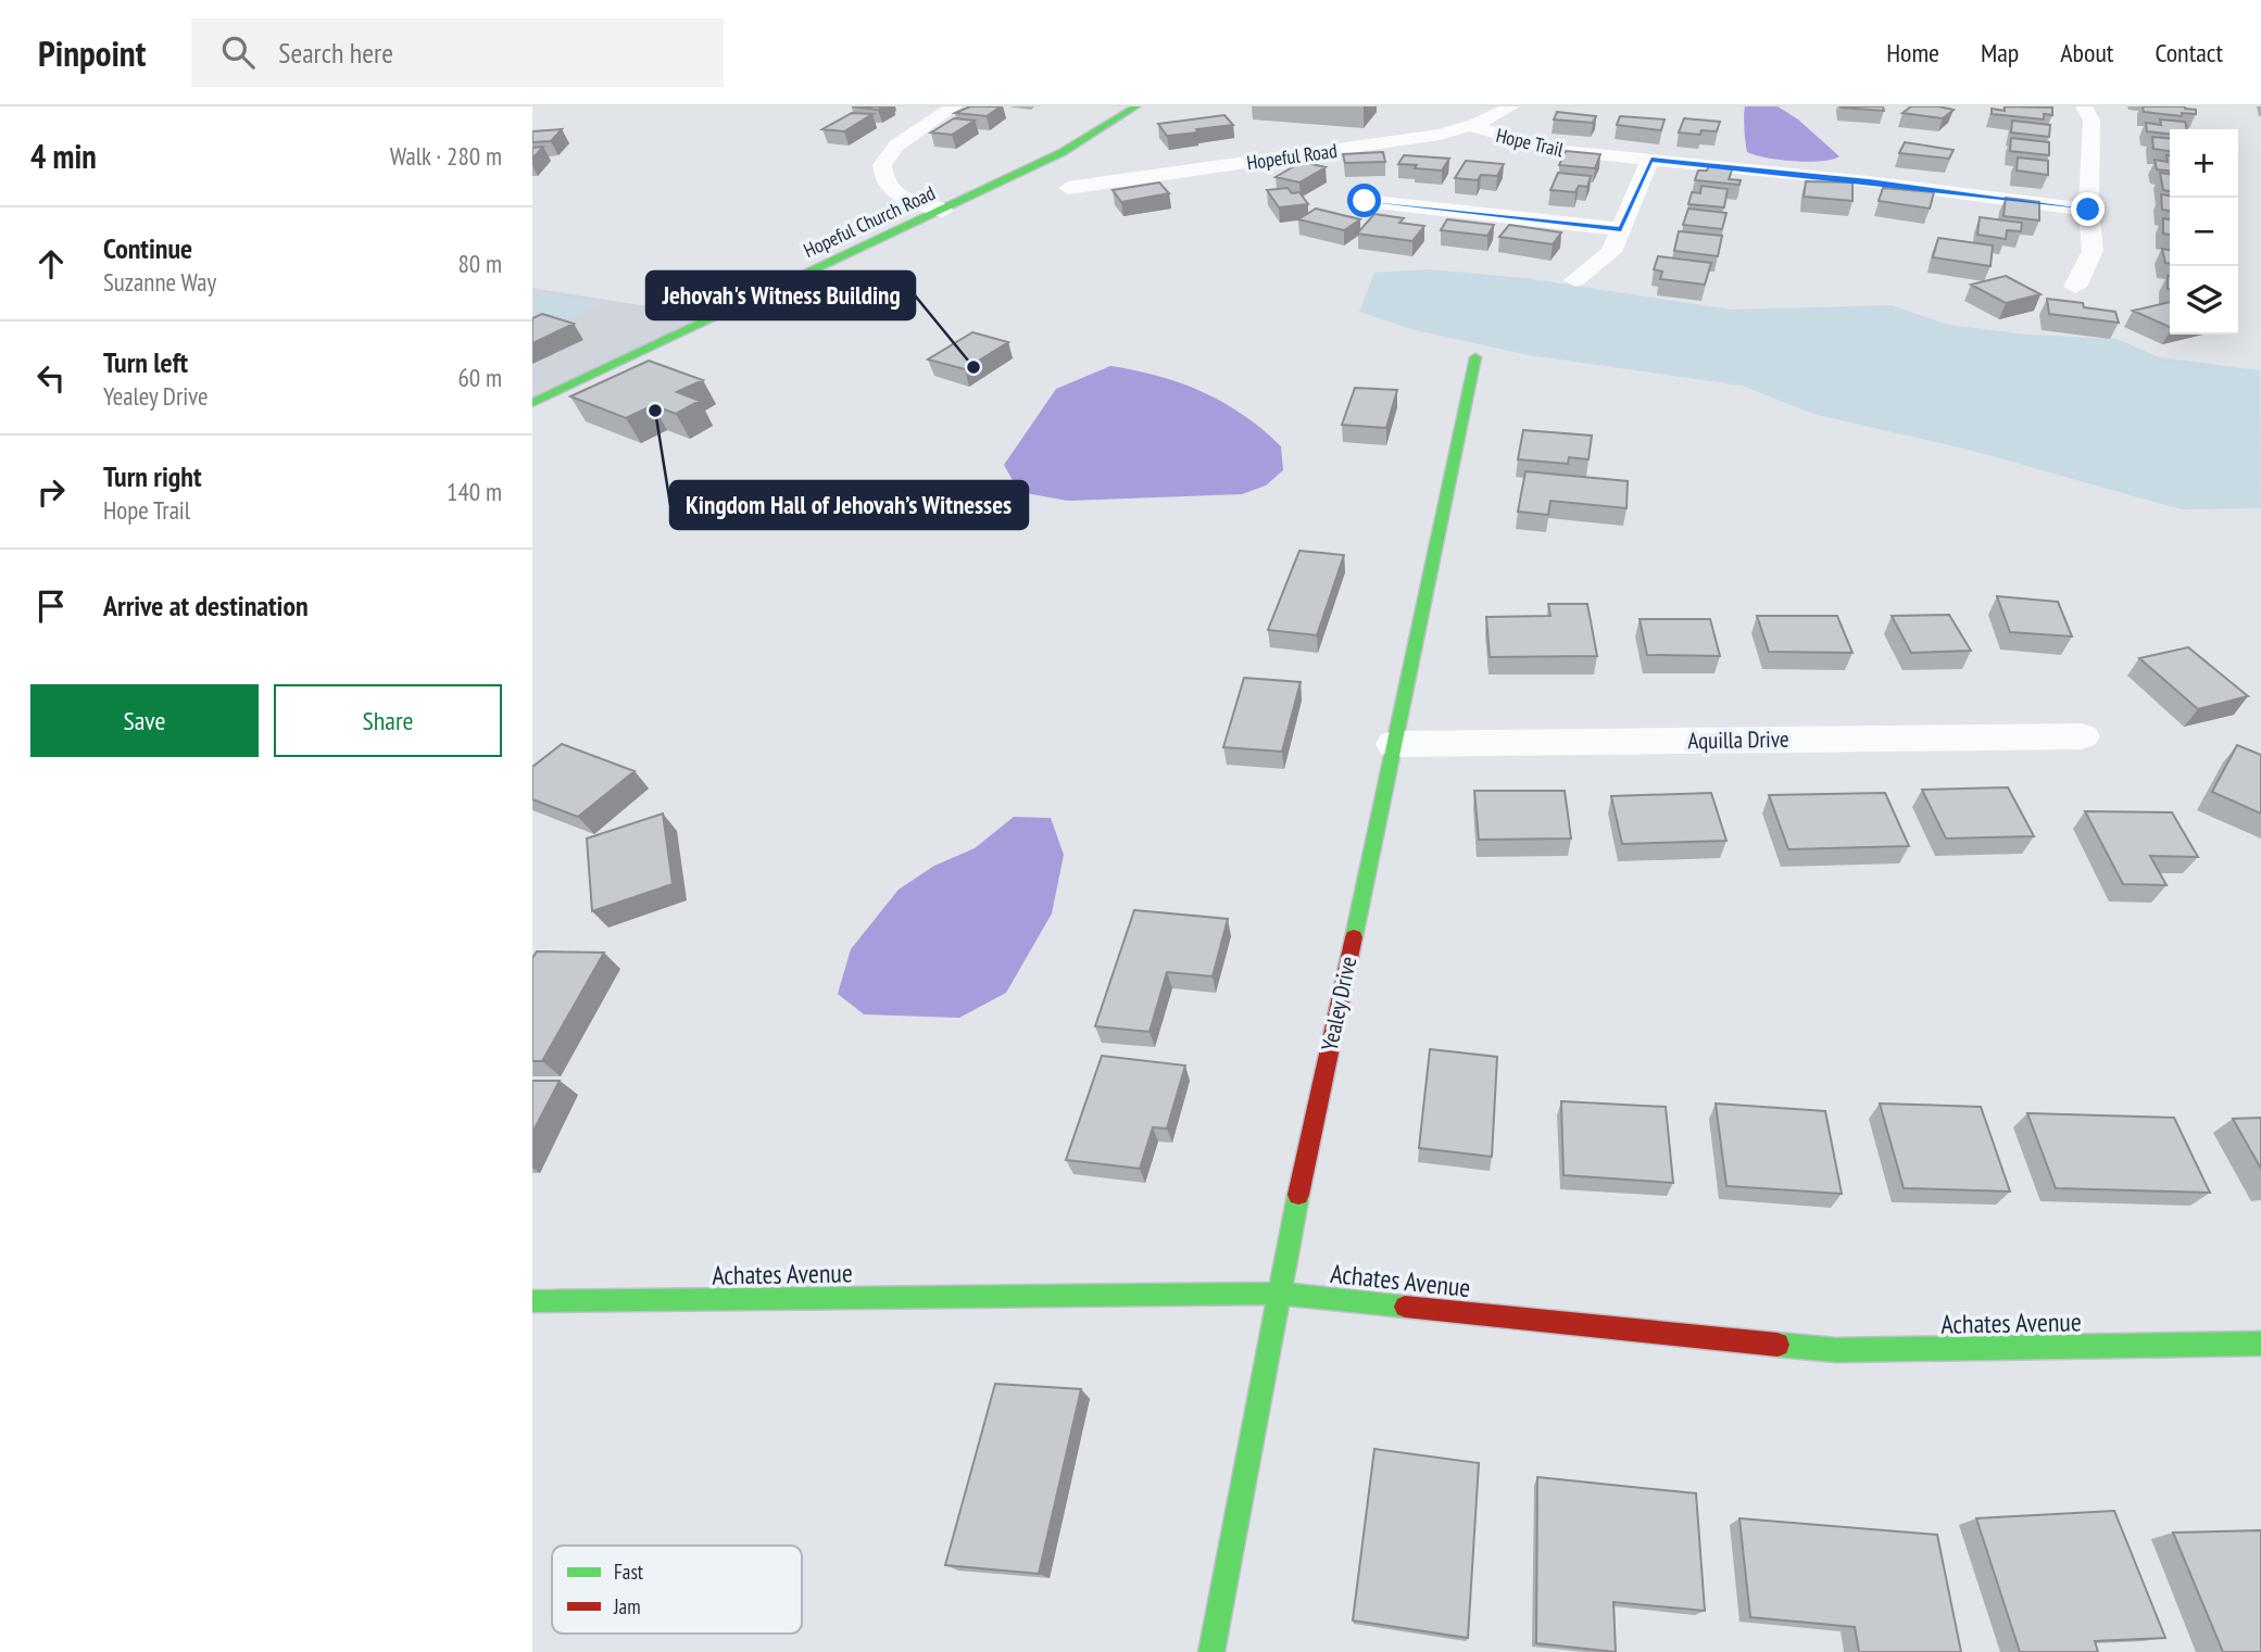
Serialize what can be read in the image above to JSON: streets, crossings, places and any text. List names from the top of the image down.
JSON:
{
  "streets": {
    "street": [
      "Hope Trail",
      "Hopeful Road",
      "Hopeful Church Road",
      "Aquilla Drive",
      "Yealey Drive",
      "Achates Avenue"
    ]
  },
  "crossings": [
    ["Hope Trail", "Hopeful Road"],
    ["Aquilla Drive", "Yealey Drive"],
    ["Yealey Drive", "Achates Avenue"]
  ],
  "places": ["Jehovah's Witness Building", "Kingdom Hall of Jehovah’s Witnesses"],
  "legend": ["Fast", "Jam"],
  "page": {
    "header": "Pinpoint",
    "search": "Search here",
    "nav": [
      "Home",
      "Map",
      "About",
      "Contact"
    ],
    "heading": ["4 min", "Walk · 280 m"],
    "map_buttons": ["+", "−"],
    "list": [
      ["Continue", "Suzanne Way", "80 m"],
      ["Turn left", "Yealey Drive", "60 m"],
      ["Turn right", "Hope Trail", "140 m"],
      "Arrive at destination"
    ],
    "buttons": ["Save", "Share"]
  }
}
